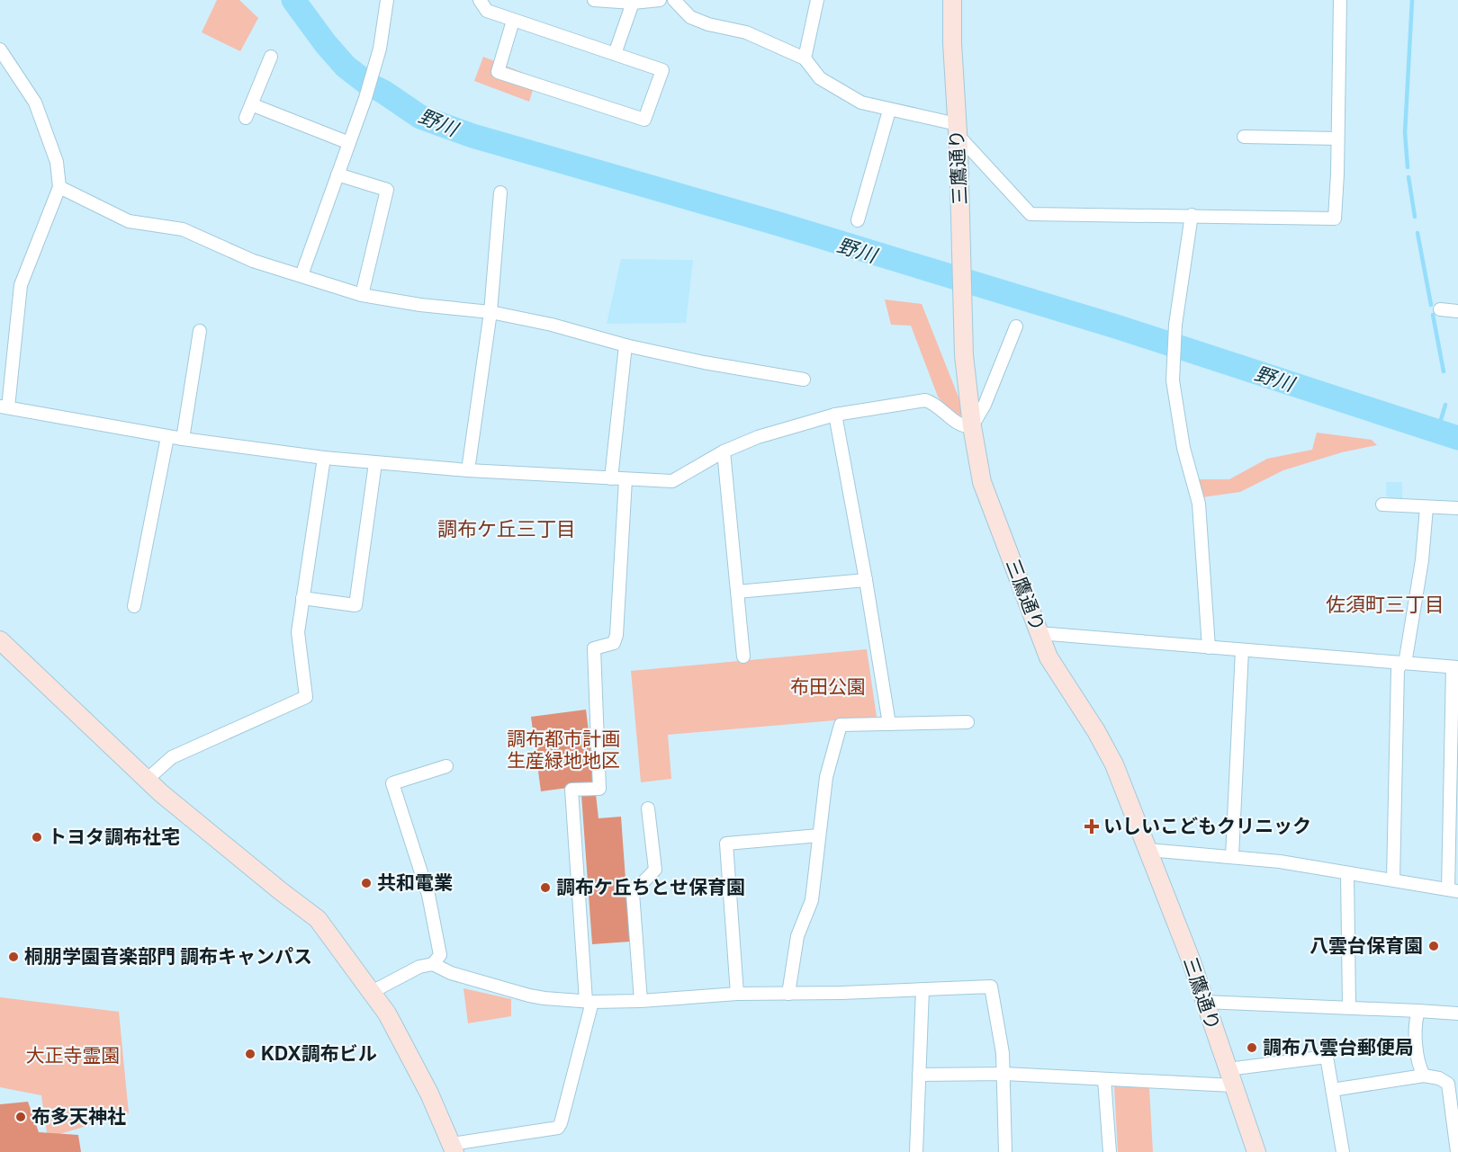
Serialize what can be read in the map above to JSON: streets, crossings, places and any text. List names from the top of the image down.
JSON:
{
  "streets": {
    "main road": ["三鷹通り"]
  },
  "districts": ["調布ケ丘三丁目", "佐須町三丁目"],
  "water": ["野川"],
  "parks": ["布田公園", "調布都市計画 生産緑地地区", "大正寺霊園"],
  "places": {
    "health": ["いしいこどもクリニック"],
    "other": [
      "トヨタ調布社宅",
      "共和電業",
      "調布ケ丘ちとせ保育園",
      "八雲台保育園",
      "桐朋学園音楽部門 調布キャンパス",
      "調布八雲台郵便局",
      "KDX調布ビル",
      "布多天神社"
    ]
  }
}
